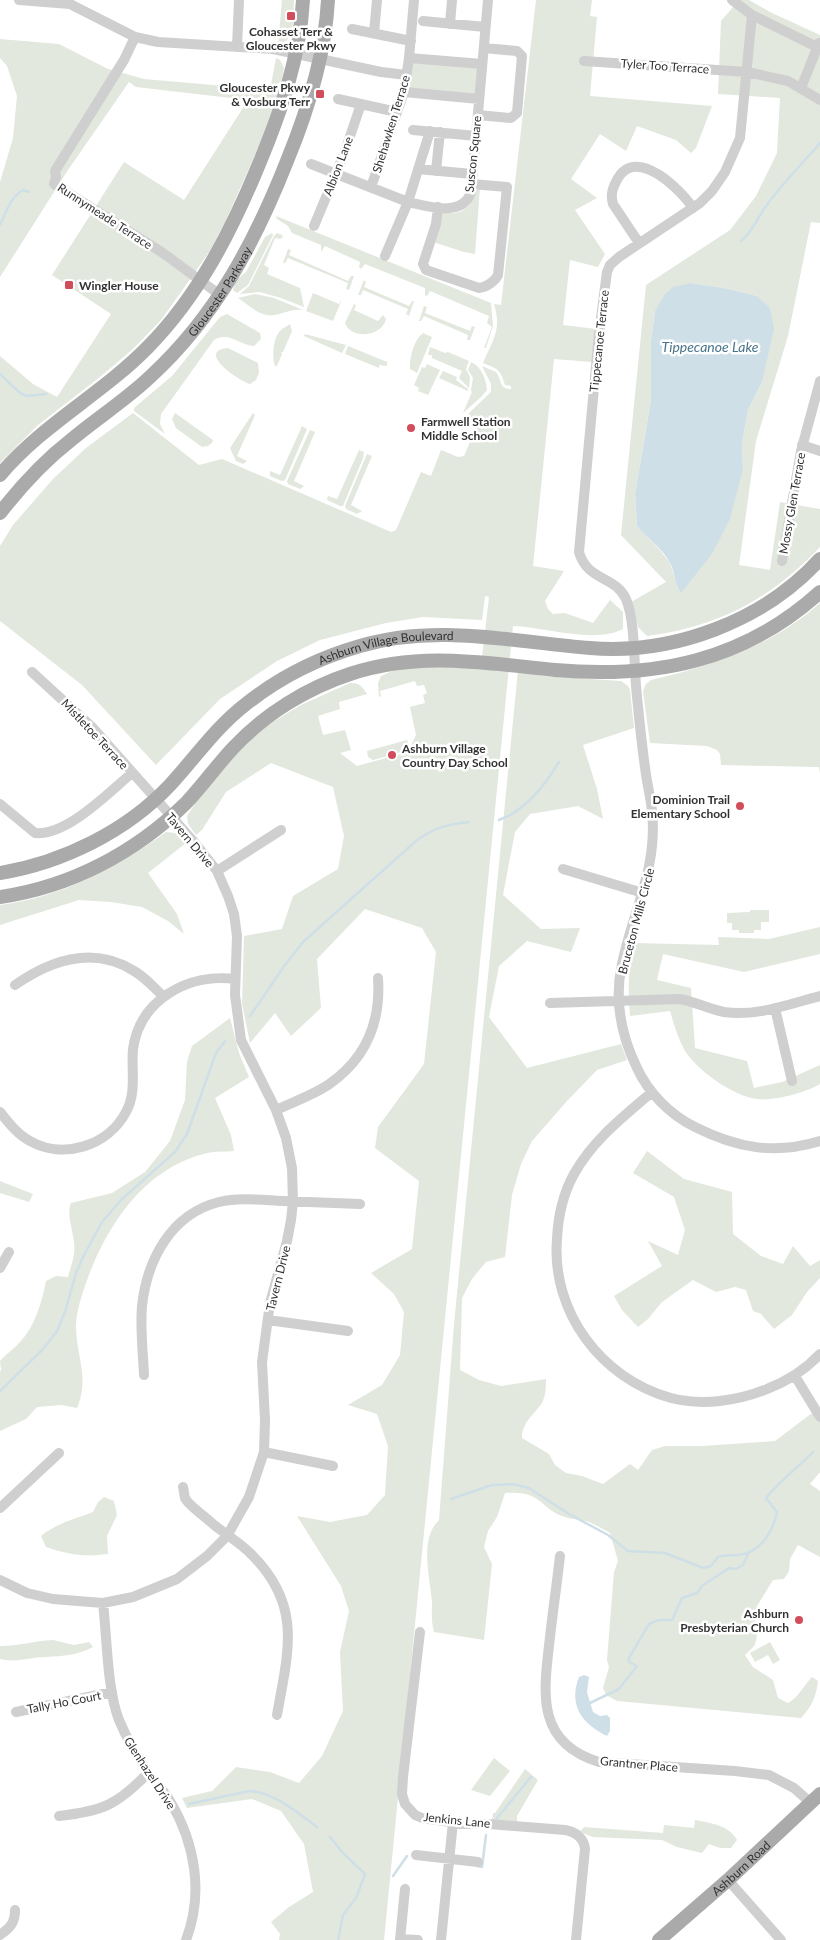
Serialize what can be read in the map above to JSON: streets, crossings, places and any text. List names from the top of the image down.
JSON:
{
  "streets": {
    "main road": ["Gloucester Parkway", "Ashburn Village Boulevard", "Ashburn Road"],
    "street": [
      "Tyler Too Terrace",
      "Shehawken Terrace",
      "Suscon Square",
      "Albion Lane",
      "Runnymeade Terrace",
      "Tippecanoe Terrace",
      "Mossy Glen Terrace",
      "Mistletoe Terrace",
      "Tavern Drive",
      "Bruceton Mills Circle",
      "Tally Ho Court",
      "Grantner Place",
      "Glenhazel Drive",
      "Jenkins Lane"
    ]
  },
  "crossings": [
    ["Tyler Too Terrace", "Tippecanoe Terrace"],
    ["Shehawken Terrace", "Suscon Square"],
    ["Suscon Square", "Albion Lane"],
    ["Runnymeade Terrace", "Gloucester Parkway"],
    ["Tippecanoe Terrace", "Ashburn Village Boulevard"],
    ["Tippecanoe Terrace", "Bruceton Mills Circle"],
    ["Ashburn Village Boulevard", "Mistletoe Terrace"],
    ["Ashburn Village Boulevard", "Tavern Drive"],
    ["Ashburn Village Boulevard", "Bruceton Mills Circle"],
    ["Mistletoe Terrace", "Tavern Drive"],
    ["Tavern Drive", "Glenhazel Drive"],
    ["Tally Ho Court", "Glenhazel Drive"],
    ["Grantner Place", "Ashburn Road"]
  ],
  "water": ["Tippecanoe Lake"],
  "places": {
    "transit": ["Cohasset Terr & Gloucester Pkwy", "Gloucester Pkwy & Vosburg Terr", "Wingler House"],
    "other": [
      "Farmwell Station Middle School",
      "Ashburn Village Country Day School",
      "Dominion Trail Elementary School",
      "Ashburn Presbyterian Church"
    ]
  }
}
